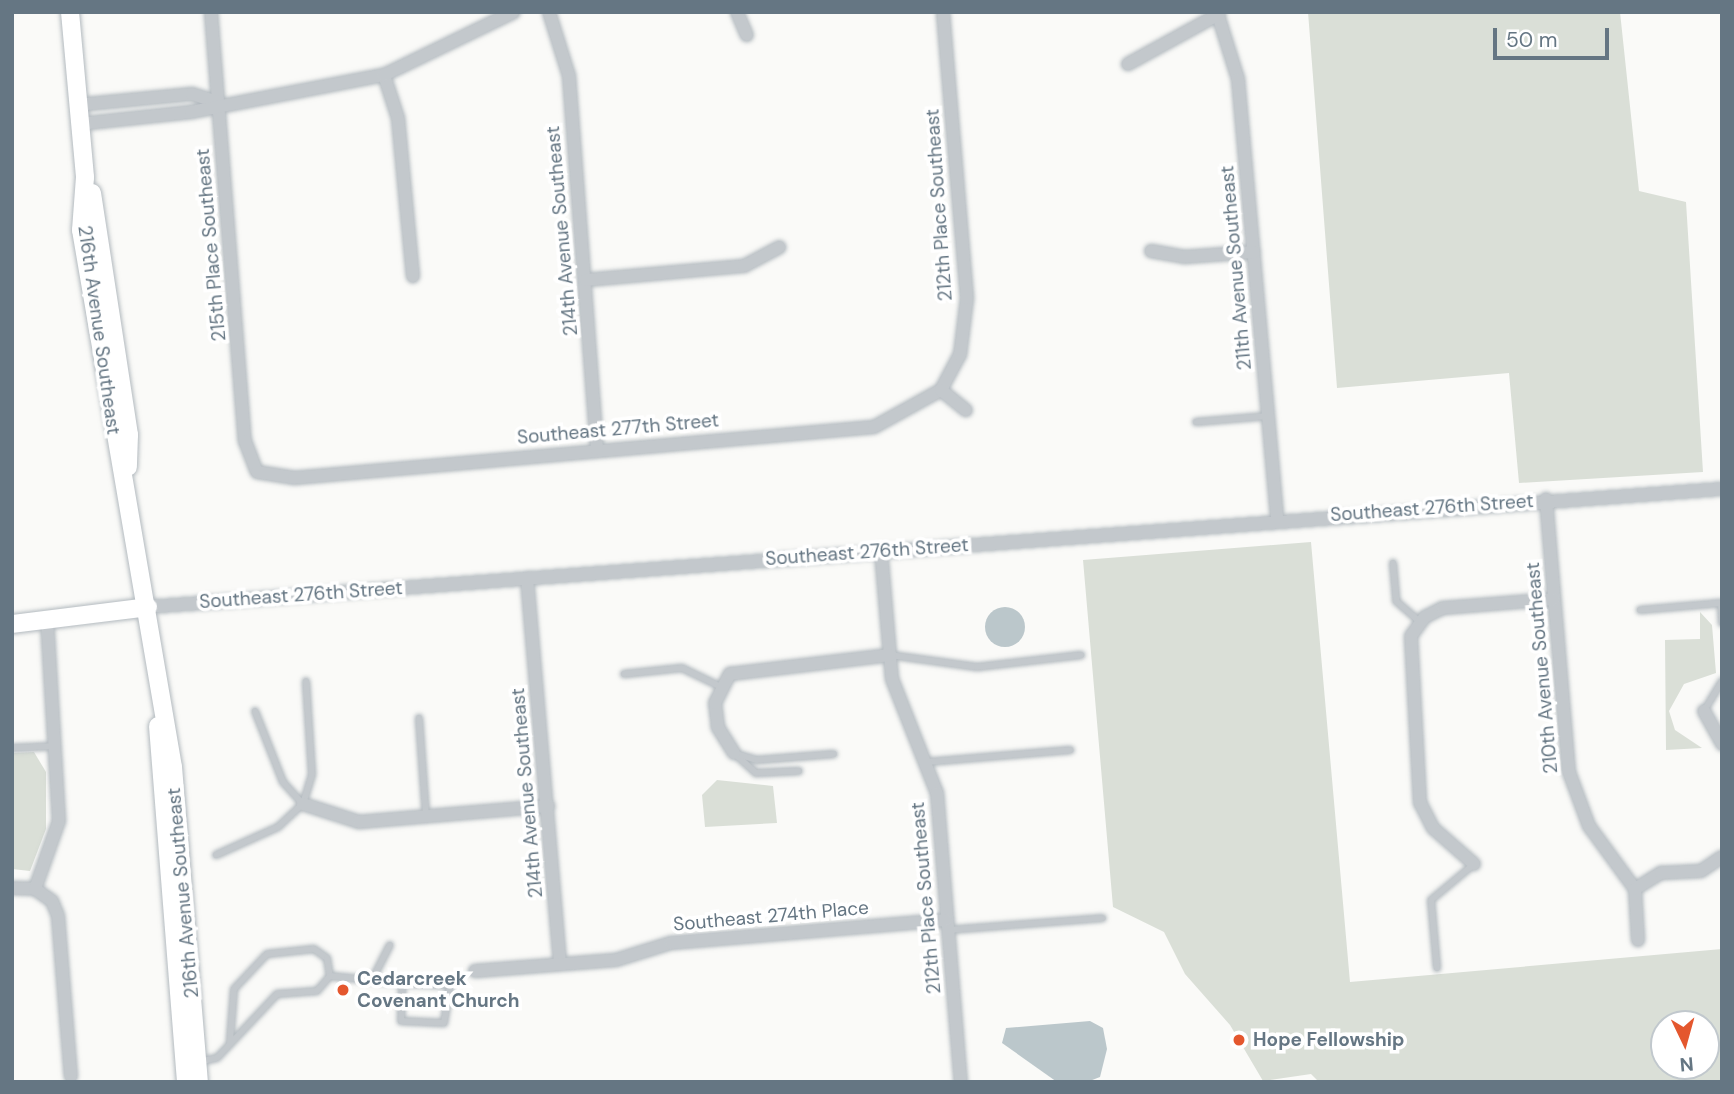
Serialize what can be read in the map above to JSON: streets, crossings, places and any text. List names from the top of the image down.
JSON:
{
  "streets": {
    "street": [
      "212th Place Southeast",
      "214th Avenue Southeast",
      "215th Place Southeast",
      "211th Avenue Southeast",
      "216th Avenue Southeast",
      "Southeast 277th Street",
      "Southeast 276th Street",
      "210th Avenue Southeast",
      "Southeast 274th Place"
    ]
  },
  "crossings": [
    ["212th Place Southeast", "Southeast 277th Street"],
    ["212th Place Southeast", "Southeast 276th Street"],
    ["212th Place Southeast", "Southeast 274th Place"],
    ["214th Avenue Southeast", "Southeast 277th Street"],
    ["214th Avenue Southeast", "Southeast 276th Street"],
    ["214th Avenue Southeast", "Southeast 274th Place"],
    ["215th Place Southeast", "Southeast 277th Street"],
    ["211th Avenue Southeast", "Southeast 276th Street"],
    ["216th Avenue Southeast", "Southeast 276th Street"],
    ["Southeast 276th Street", "210th Avenue Southeast"]
  ],
  "places": ["Cedarcreek Covenant Church", "Hope Fellowship"],
  "scale_bar": "50 m",
  "north": "bottom"
}
